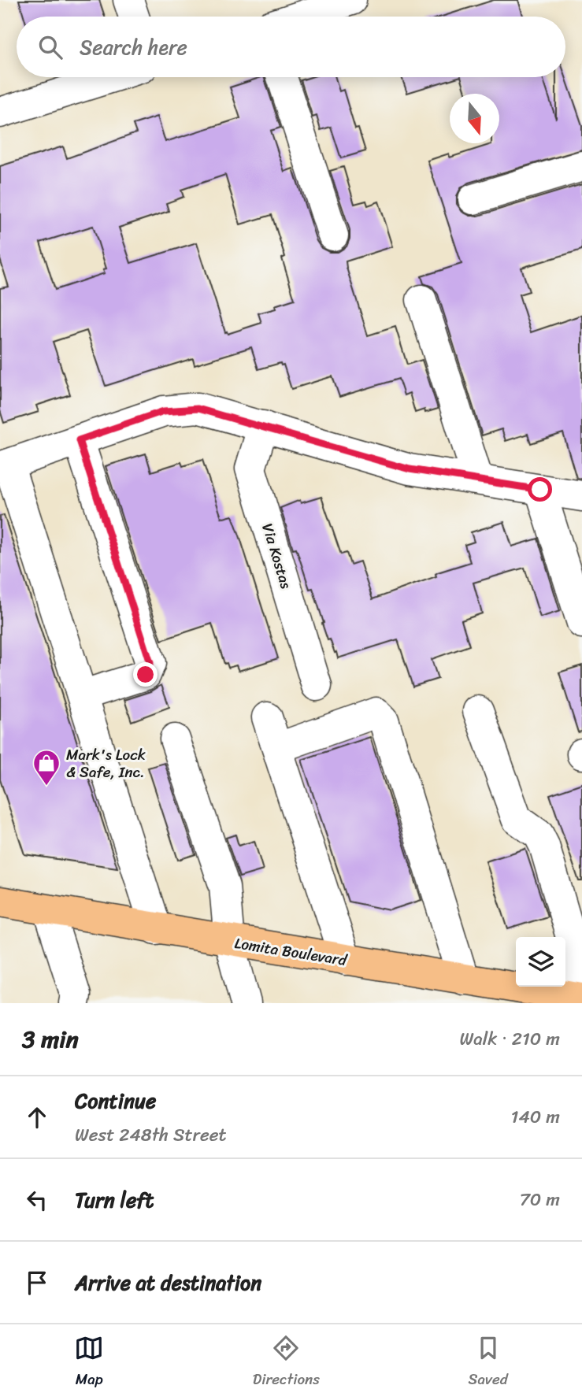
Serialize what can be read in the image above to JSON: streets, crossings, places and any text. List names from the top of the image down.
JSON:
{
  "streets": {
    "main road": ["Lomita Boulevard"],
    "street": ["Via Kostas"]
  },
  "places": {
    "shop": ["Mark's Lock & Safe, Inc."]
  },
  "north": "bottom",
  "page": {
    "search": "Search here",
    "heading": ["3 min", "Walk · 210 m"],
    "list": [
      ["Continue", "West 248th Street", "140 m"],
      ["Turn left", "70 m"],
      "Arrive at destination"
    ],
    "nav": ["Map", "Directions", "Saved"]
  }
}
